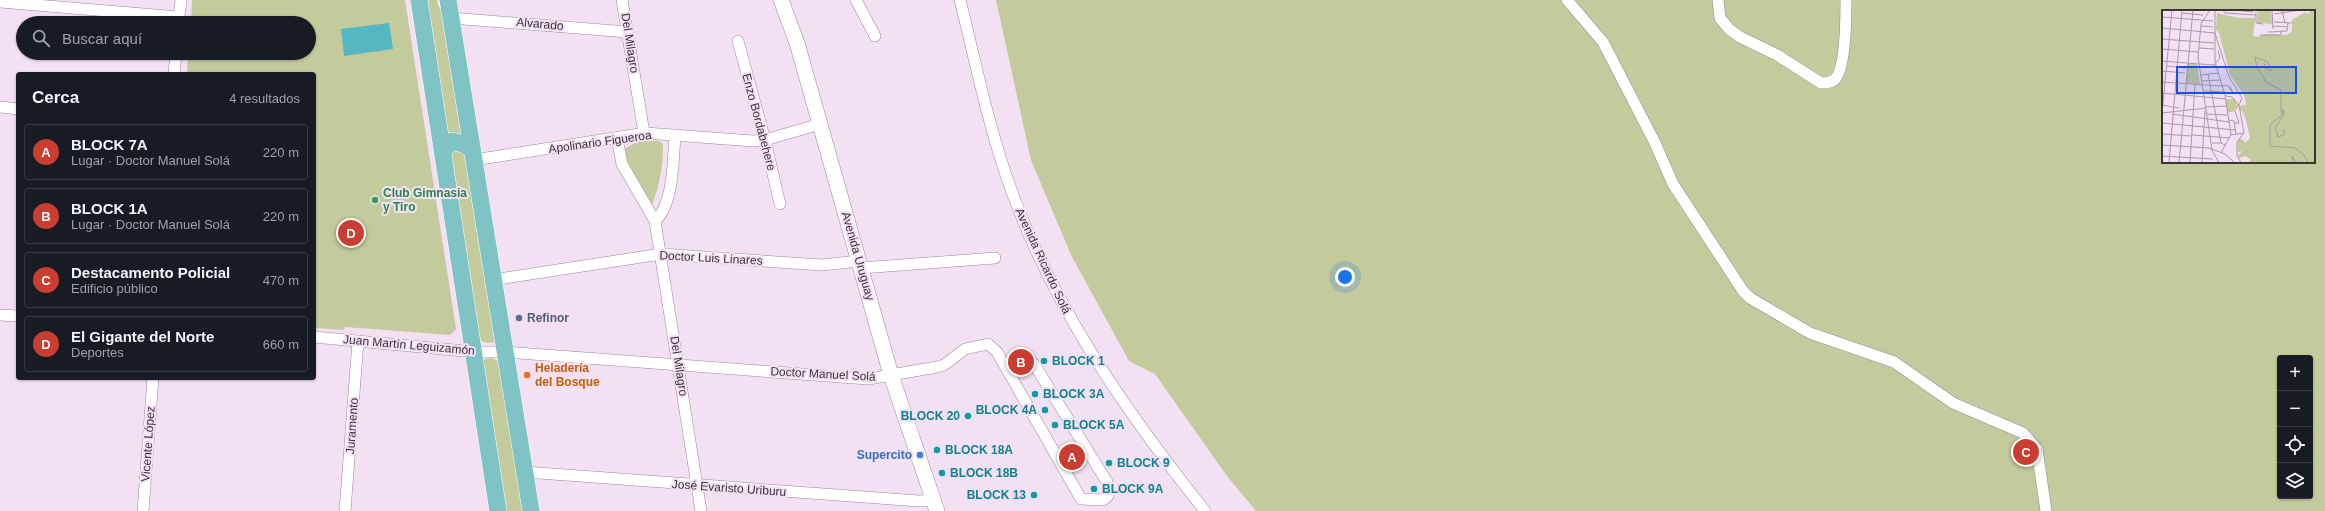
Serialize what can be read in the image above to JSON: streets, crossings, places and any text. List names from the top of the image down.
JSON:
{
  "streets": {
    "street": [
      "Alvarado",
      "Del Milagro",
      "Enzo Bordabehere",
      "Apolinario Figueroa",
      "Avenida Uruguay",
      "Doctor Luis Linares",
      "Avenida Ricardo Solá",
      "Juan Martín Leguizamón",
      "Doctor Manuel Solá",
      "Juramento",
      "Vicente López",
      "José Evaristo Uriburu"
    ]
  },
  "crossings": [
    ["Alvarado", "Del Milagro"],
    ["Del Milagro", "Apolinario Figueroa"],
    ["Del Milagro", "Doctor Luis Linares"],
    ["Del Milagro", "Doctor Manuel Solá"],
    ["Del Milagro", "José Evaristo Uriburu"],
    ["Enzo Bordabehere", "Apolinario Figueroa"],
    ["Apolinario Figueroa", "Avenida Uruguay"],
    ["Avenida Uruguay", "Doctor Luis Linares"],
    ["Avenida Uruguay", "Doctor Manuel Solá"],
    ["Avenida Uruguay", "José Evaristo Uriburu"],
    ["Juan Martín Leguizamón", "Doctor Manuel Solá"],
    ["Juan Martín Leguizamón", "Juramento"]
  ],
  "places": [
    "Club Gimnasia y Tiro",
    "Refinor",
    "BLOCK 1",
    "Heladería del Bosque",
    "BLOCK 3A",
    "BLOCK 4A",
    "BLOCK 20",
    "BLOCK 5A",
    "BLOCK 18A",
    "Supercito",
    "BLOCK 9",
    "BLOCK 18B",
    "BLOCK 9A",
    "BLOCK 13"
  ],
  "page": {
    "search": "Buscar aquí",
    "heading": ["Cerca", "4 resultados"],
    "list": [
      {
        "mark": "A",
        "name": "BLOCK 7A",
        "note": "Lugar · Doctor Manuel Solá",
        "value": "220 m"
      },
      {
        "mark": "B",
        "name": "BLOCK 1A",
        "note": "Lugar · Doctor Manuel Solá",
        "value": "220 m"
      },
      {
        "mark": "C",
        "name": "Destacamento Policial",
        "note": "Edificio público",
        "value": "470 m"
      },
      {
        "mark": "D",
        "name": "El Gigante del Norte",
        "note": "Deportes",
        "value": "660 m"
      }
    ],
    "pins": [
      "D",
      "B",
      "C",
      "A"
    ],
    "map_buttons": ["+", "−"]
  }
}
